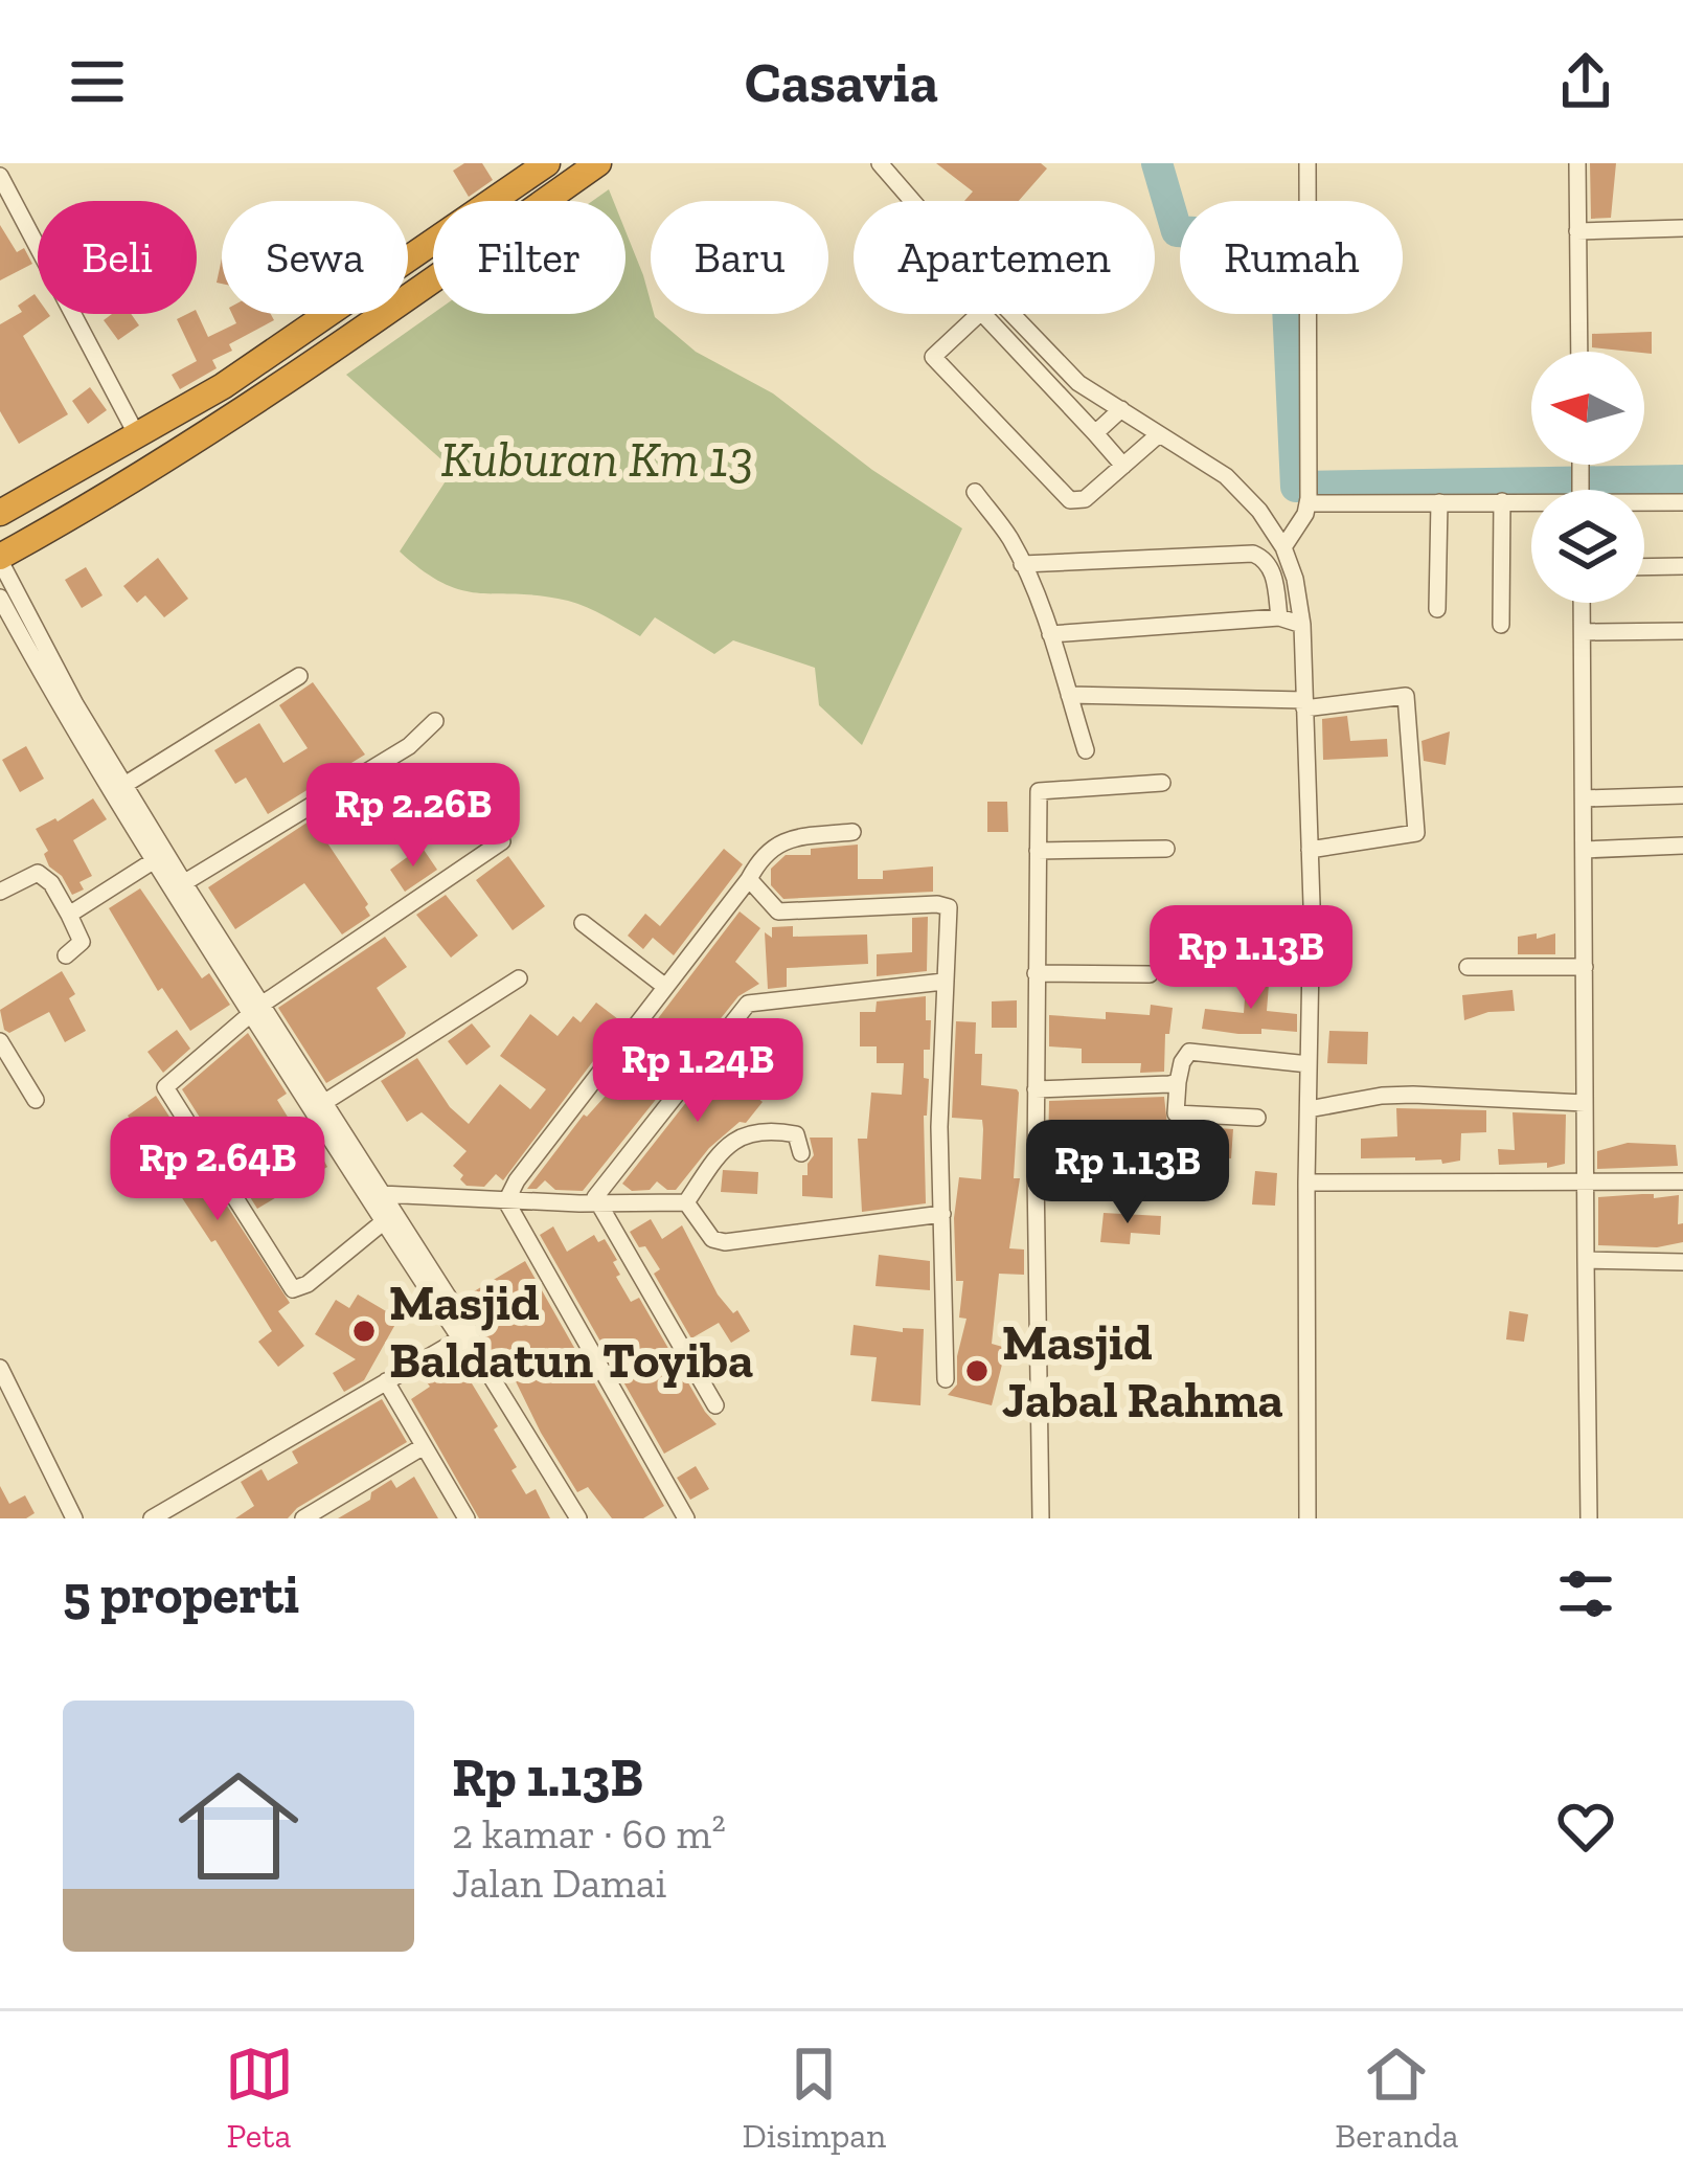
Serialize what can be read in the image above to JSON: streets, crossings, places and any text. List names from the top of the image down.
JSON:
{
  "parks": ["Kuburan Km 13"],
  "places": ["Masjid Baldatun Toyiba", "Masjid Jabal Rahma"],
  "north": "left",
  "page": {
    "header": "Casavia",
    "chip": [
      "Beli",
      "Sewa",
      "Filter",
      "Baru",
      "Apartemen",
      "Rumah"
    ],
    "price": [
      "Rp 2.26B",
      "Rp 1.13B",
      "Rp 1.24B",
      "Rp 2.64B",
      "Rp 1.13B"
    ],
    "heading": "5 properti",
    "list": [
      {
        "name": "Rp 1.13B",
        "note": "2 kamar · 60 m² · Jalan Damai"
      }
    ],
    "tabs": ["Peta", "Disimpan", "Beranda"]
  }
}
